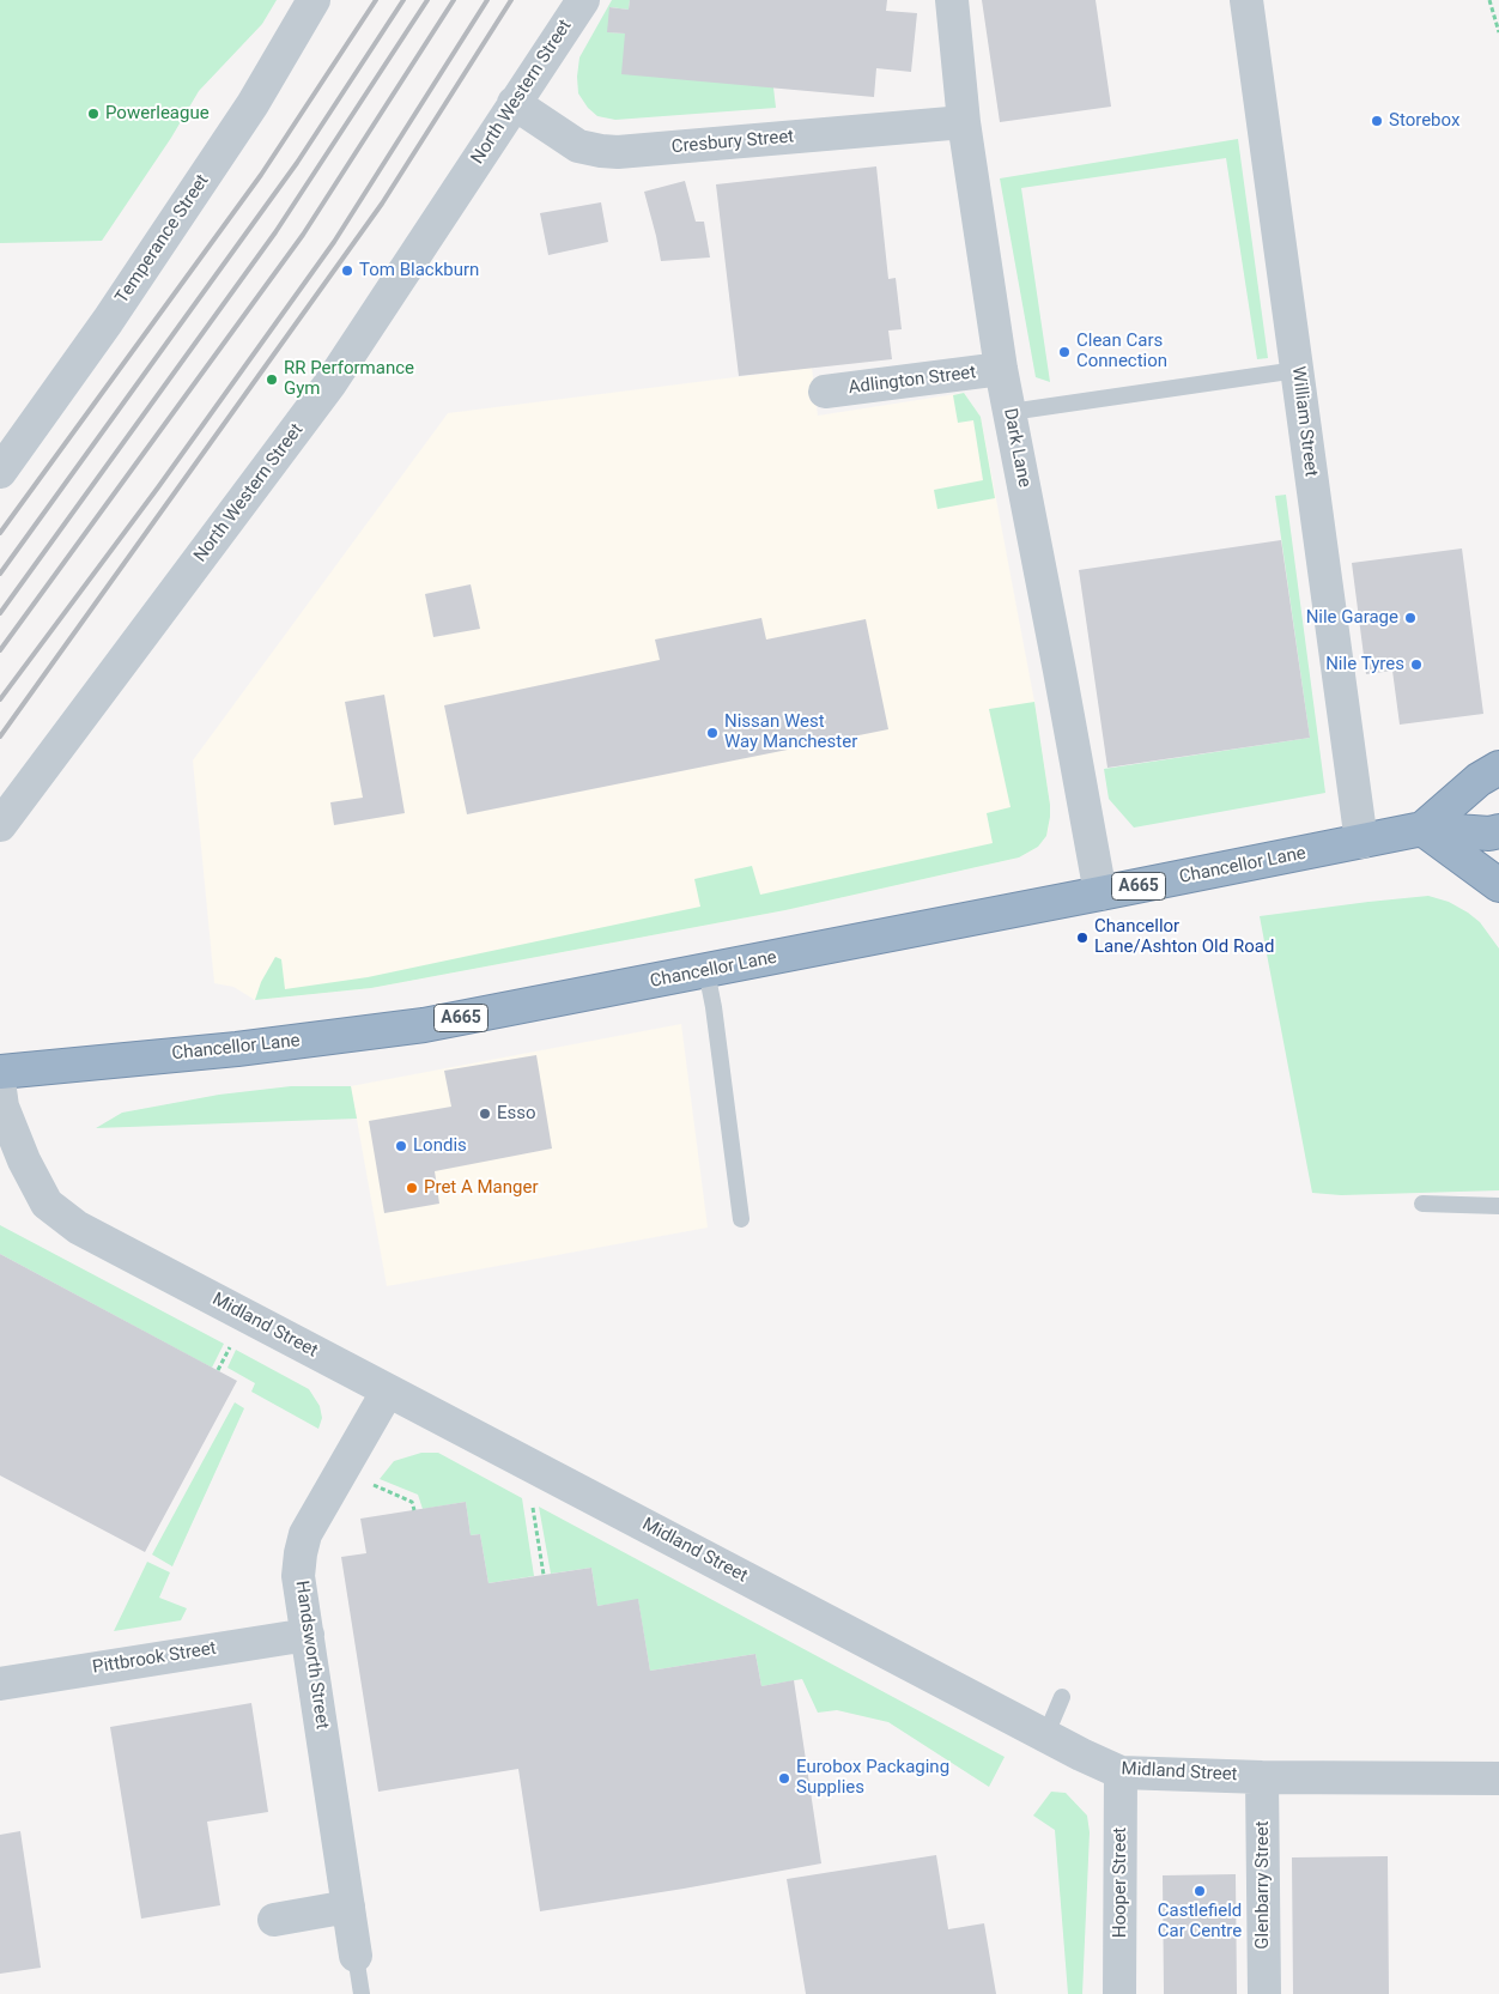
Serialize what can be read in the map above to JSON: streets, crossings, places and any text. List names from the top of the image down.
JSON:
{
  "streets": {
    "highway": ["Chancellor Lane", "A665"],
    "street": [
      "North Western Street",
      "Cresbury Street",
      "Temperance Street",
      "Adlington Street",
      "William Street",
      "Dark Lane",
      "Midland Street",
      "Handsworth Street",
      "Pittbrook Street",
      "Hooper Street",
      "Glenbarry Street"
    ]
  },
  "crossings": [
    ["North Western Street", "Cresbury Street"],
    ["Cresbury Street", "Dark Lane"],
    ["Adlington Street", "Dark Lane"],
    ["William Street", "Chancellor Lane"],
    ["Dark Lane", "Chancellor Lane"],
    ["Midland Street", "Handsworth Street"],
    ["Midland Street", "Hooper Street"],
    ["Midland Street", "Glenbarry Street"],
    ["Handsworth Street", "Pittbrook Street"]
  ],
  "places": [
    "Powerleague",
    "Storebox",
    "Tom Blackburn",
    "Clean Cars Connection",
    "RR Performance Gym",
    "Nile Garage",
    "Nile Tyres",
    "Nissan West Way Manchester",
    "Chancellor Lane/Ashton Old Road",
    "Esso",
    "Londis",
    "Pret A Manger",
    "Eurobox Packaging Supplies",
    "Castlefield Car Centre"
  ]
}
